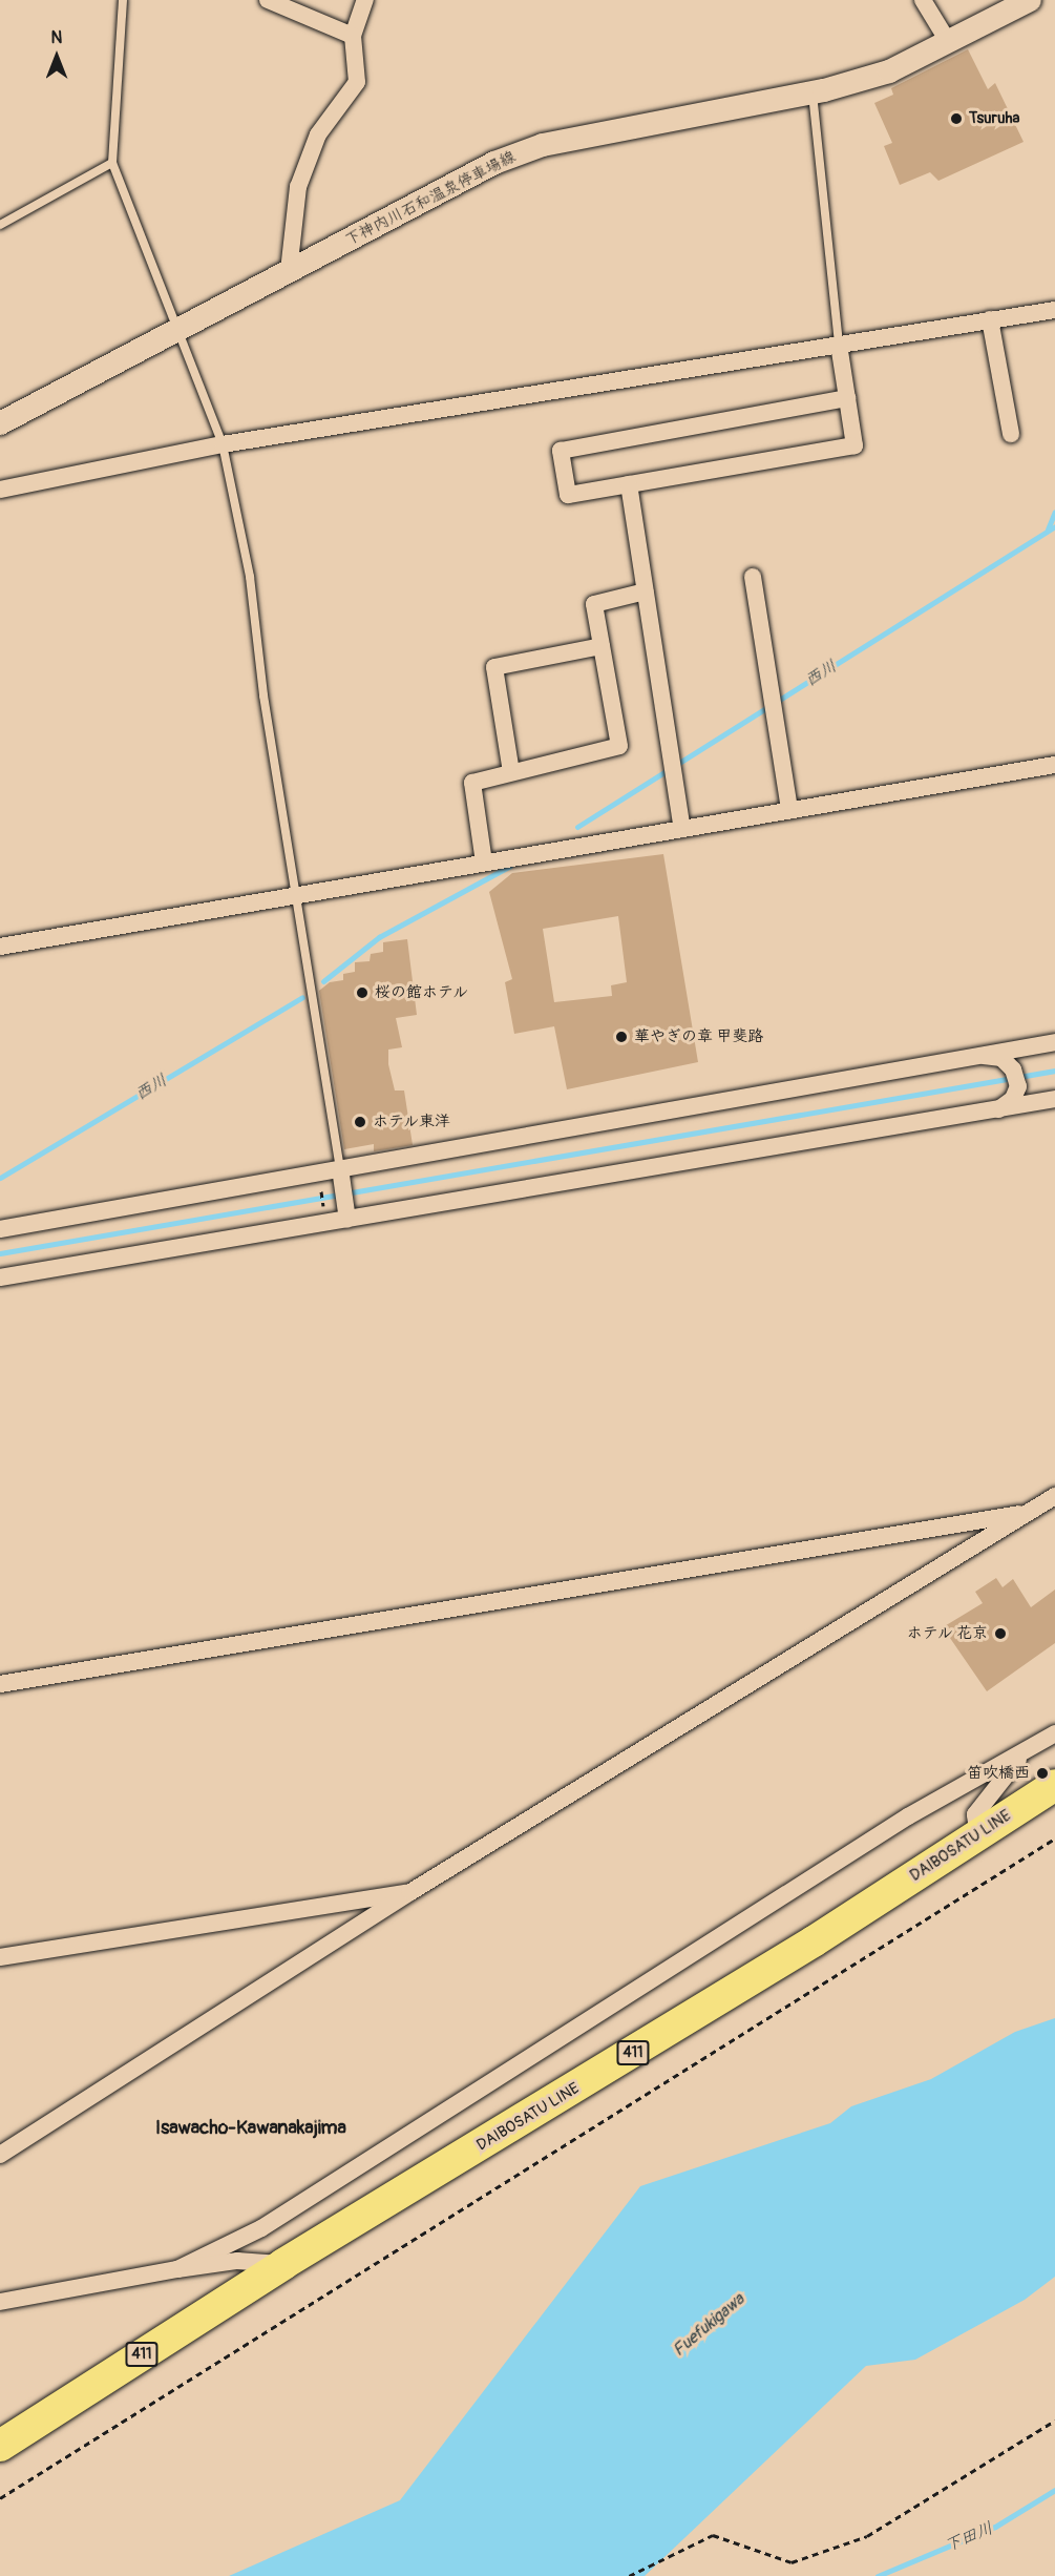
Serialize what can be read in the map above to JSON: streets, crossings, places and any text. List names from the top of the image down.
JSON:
{
  "streets": {
    "highway": ["DAIBOSATU LINE", "411"],
    "main road": ["下神内川石和温泉停車場線"]
  },
  "districts": ["Isawacho-Kawanakajima"],
  "water": ["西川", "Fuefukigawa", "下田川"],
  "places": [
    "Tsuruha",
    "桜の館ホテル",
    "華やぎの章 甲斐路",
    "ホテル東洋",
    "ホテル 花京",
    "笛吹橋西"
  ],
  "north": "top"
}
